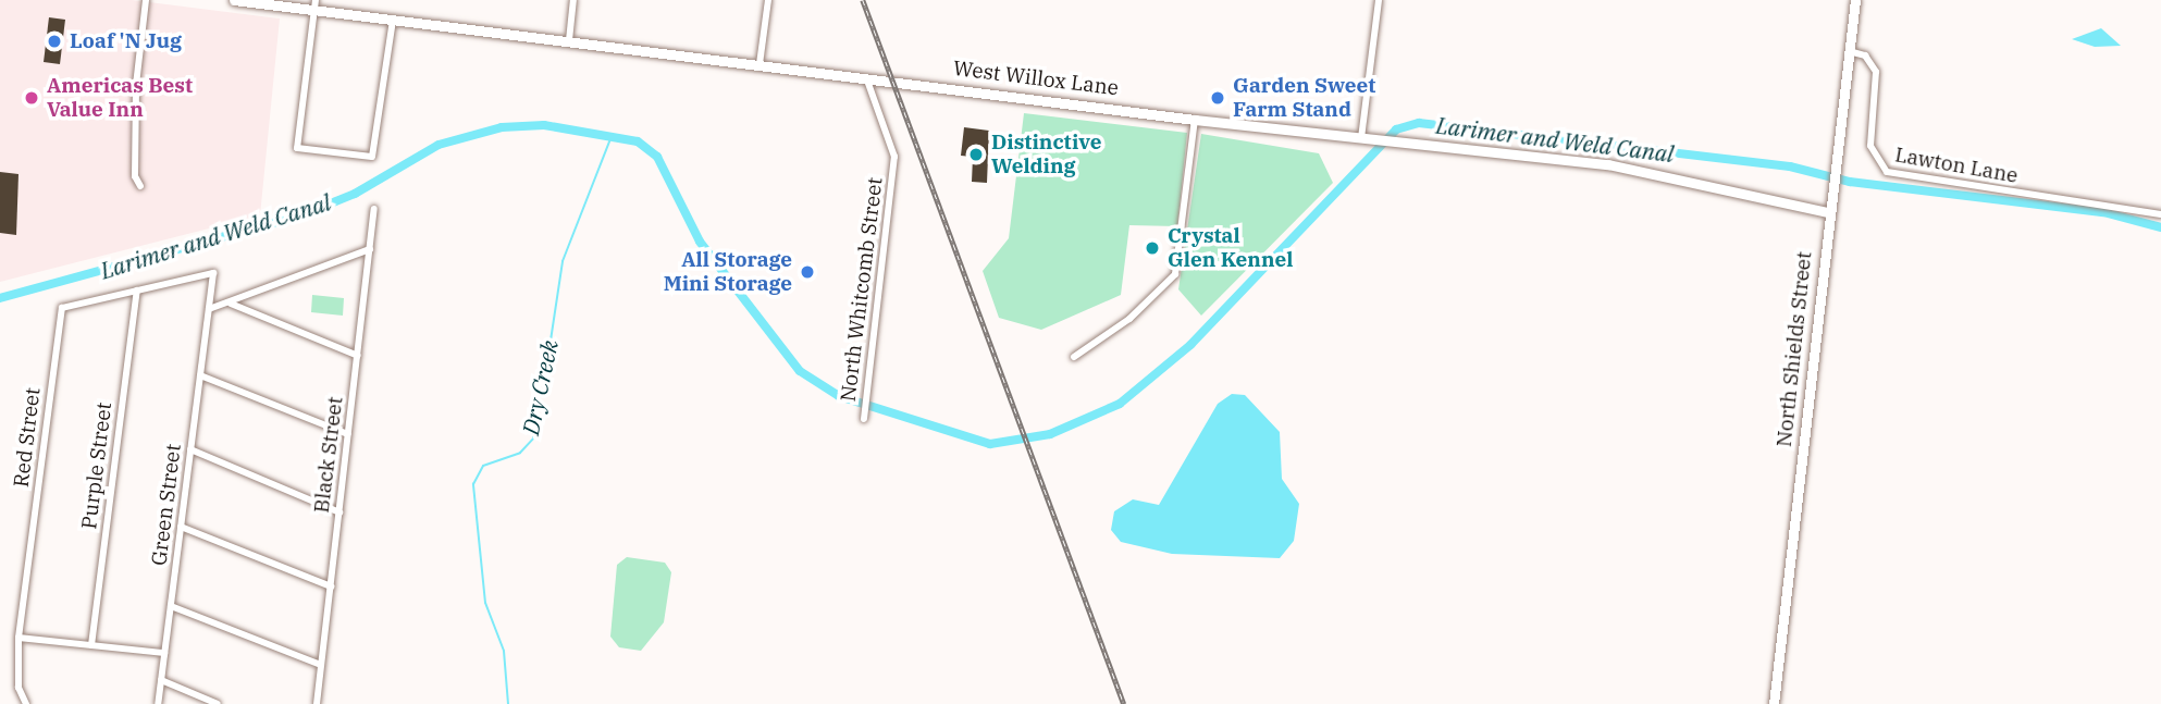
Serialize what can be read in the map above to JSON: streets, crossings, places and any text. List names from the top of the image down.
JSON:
{
  "streets": {
    "main road": ["West Willox Lane", "North Shields Street"],
    "street": [
      "Lawton Lane",
      "North Whitcomb Street",
      "Red Street",
      "Black Street",
      "Purple Street",
      "Green Street"
    ]
  },
  "crossings": [
    ["West Willox Lane", "North Whitcomb Street"],
    ["West Willox Lane", "North Shields Street"],
    ["Lawton Lane", "North Shields Street"],
    ["Red Street", "Purple Street"],
    ["Red Street", "Green Street"],
    ["Purple Street", "Green Street"]
  ],
  "water": ["Larimer and Weld Canal", "Dry Creek"],
  "places": [
    "Loaf 'N Jug",
    "Americas Best Value Inn",
    "Garden Sweet Farm Stand",
    "Distinctive Welding",
    "Crystal Glen Kennel",
    "All Storage Mini Storage"
  ]
}
